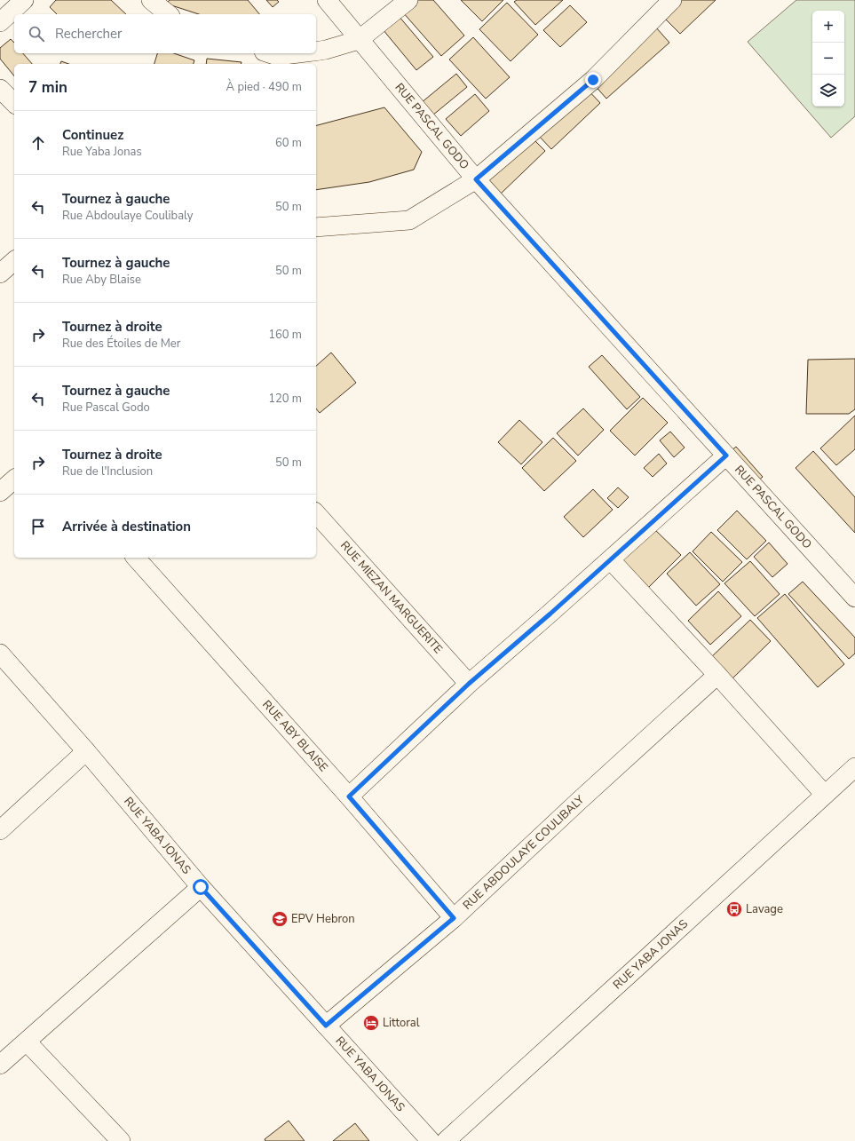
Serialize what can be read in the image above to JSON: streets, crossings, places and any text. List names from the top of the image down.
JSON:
{
  "streets": {
    "street": [
      "RUE PASCAL GODO",
      "RUE MIEZAN MARGUERITE",
      "RUE ABY BLAISE",
      "RUE YABA JONAS",
      "RUE ABDOULAYE COULIBALY"
    ]
  },
  "crossings": [
    ["RUE ABY BLAISE", "RUE ABDOULAYE COULIBALY"],
    ["RUE YABA JONAS", "RUE ABDOULAYE COULIBALY"]
  ],
  "places": {
    "bus stop": ["Lavage"],
    "school or university": ["EPV Hebron"],
    "hotel": ["Littoral"]
  },
  "page": {
    "map_buttons": ["+", "−"],
    "search": "Rechercher",
    "heading": ["7 min", "À pied · 490 m"],
    "list": [
      ["Continuez", "Rue Yaba Jonas", "60 m"],
      ["Tournez à gauche", "Rue Abdoulaye Coulibaly", "50 m"],
      ["Tournez à gauche", "Rue Aby Blaise", "50 m"],
      ["Tournez à droite", "Rue des Étoiles de Mer", "160 m"],
      ["Tournez à gauche", "Rue Pascal Godo", "120 m"],
      ["Tournez à droite", "Rue de l'Inclusion", "50 m"],
      "Arrivée à destination"
    ]
  }
}
